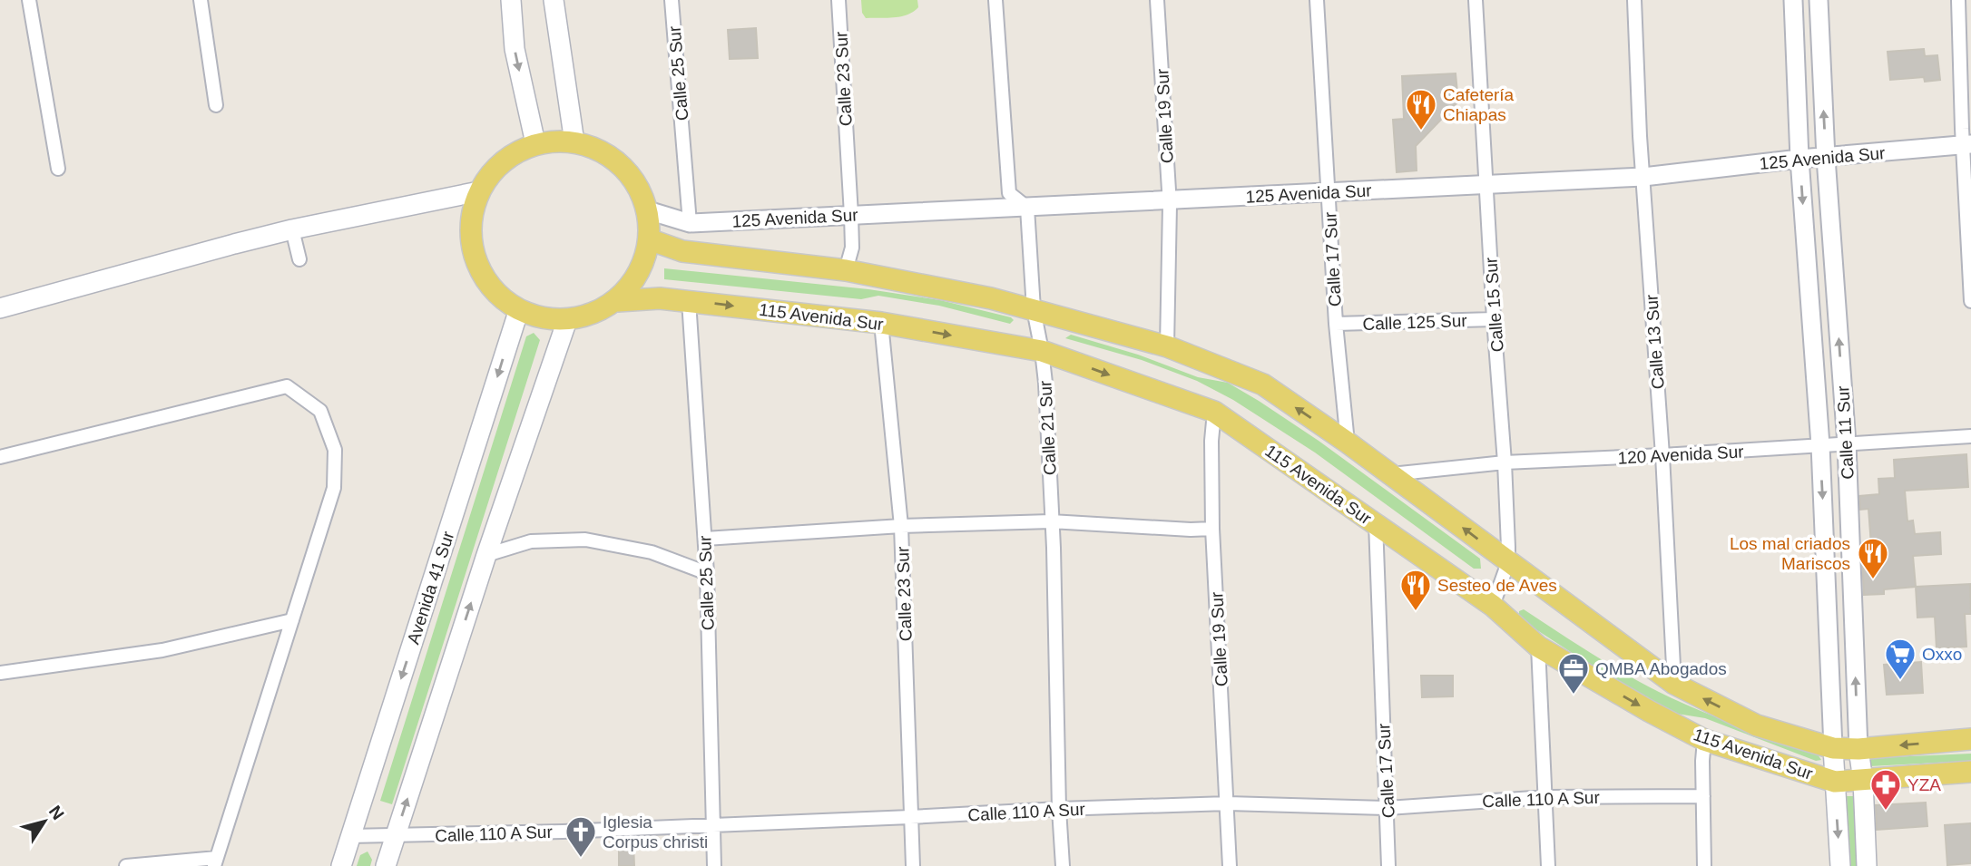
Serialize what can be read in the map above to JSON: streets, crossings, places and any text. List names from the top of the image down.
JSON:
{
  "streets": {
    "main road": ["115 Avenida Sur", "Calle 11 Sur", "Avenida 41 Sur"],
    "street": [
      "Calle 25 Sur",
      "Calle 23 Sur",
      "Calle 19 Sur",
      "125 Avenida Sur",
      "Calle 17 Sur",
      "Calle 15 Sur",
      "Calle 125 Sur",
      "Calle 13 Sur",
      "Calle 21 Sur",
      "120 Avenida Sur",
      "Calle 110 A Sur"
    ]
  },
  "crossings": [
    ["Calle 25 Sur", "125 Avenida Sur"],
    ["Calle 25 Sur", "115 Avenida Sur"],
    ["Calle 25 Sur", "Calle 110 A Sur"],
    ["Calle 23 Sur", "125 Avenida Sur"],
    ["Calle 23 Sur", "115 Avenida Sur"],
    ["Calle 23 Sur", "Calle 110 A Sur"],
    ["Calle 19 Sur", "125 Avenida Sur"],
    ["Calle 19 Sur", "115 Avenida Sur"],
    ["Calle 19 Sur", "Calle 110 A Sur"],
    ["125 Avenida Sur", "Calle 17 Sur"],
    ["125 Avenida Sur", "Calle 15 Sur"],
    ["125 Avenida Sur", "115 Avenida Sur"],
    ["125 Avenida Sur", "Calle 13 Sur"],
    ["125 Avenida Sur", "Calle 21 Sur"],
    ["125 Avenida Sur", "Calle 11 Sur"],
    ["125 Avenida Sur", "Avenida 41 Sur"],
    ["Calle 17 Sur", "115 Avenida Sur"],
    ["Calle 17 Sur", "Calle 125 Sur"],
    ["Calle 17 Sur", "Calle 110 A Sur"],
    ["Calle 15 Sur", "115 Avenida Sur"],
    ["Calle 15 Sur", "Calle 125 Sur"],
    ["Calle 15 Sur", "120 Avenida Sur"],
    ["115 Avenida Sur", "Calle 13 Sur"],
    ["115 Avenida Sur", "Calle 21 Sur"],
    ["115 Avenida Sur", "Calle 11 Sur"],
    ["115 Avenida Sur", "120 Avenida Sur"],
    ["115 Avenida Sur", "Avenida 41 Sur"],
    ["Calle 13 Sur", "120 Avenida Sur"],
    ["Calle 21 Sur", "Calle 110 A Sur"],
    ["Calle 11 Sur", "120 Avenida Sur"],
    ["Avenida 41 Sur", "Calle 110 A Sur"]
  ],
  "places": {
    "restaurant": ["Cafetería Chiapas", "Los mal criados Mariscos", "Sesteo de Aves"],
    "supermarket": ["Oxxo"],
    "office": ["QMBA Abogados"],
    "pharmacy": ["YZA"],
    "church": ["Iglesia Corpus christi"]
  },
  "north": "top right"
}
